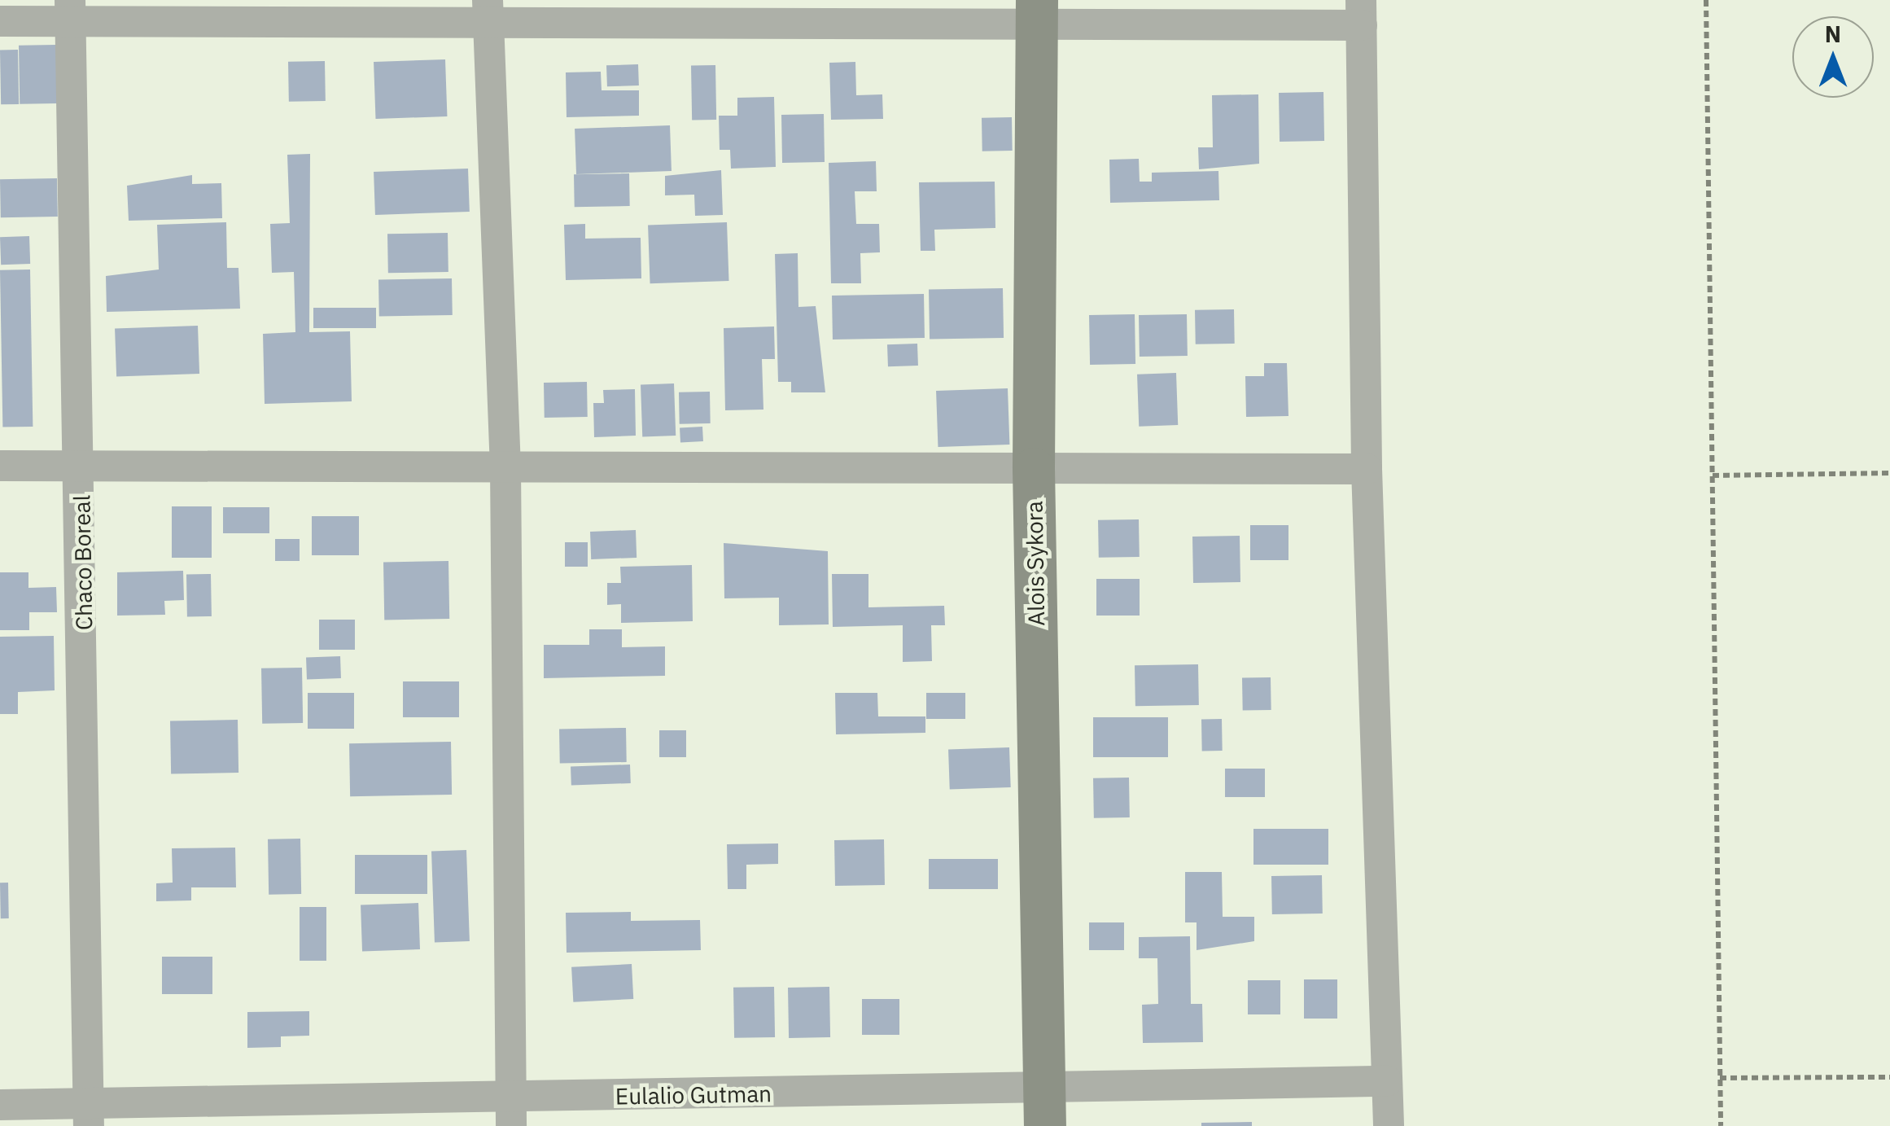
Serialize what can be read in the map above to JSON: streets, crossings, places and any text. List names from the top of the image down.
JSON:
{
  "streets": {
    "street": ["Chaco Boreal", "Alois Sykora", "Eulalio Gutman"]
  },
  "crossings": [
    ["Chaco Boreal", "Eulalio Gutman"],
    ["Alois Sykora", "Eulalio Gutman"]
  ],
  "north": "top"
}
